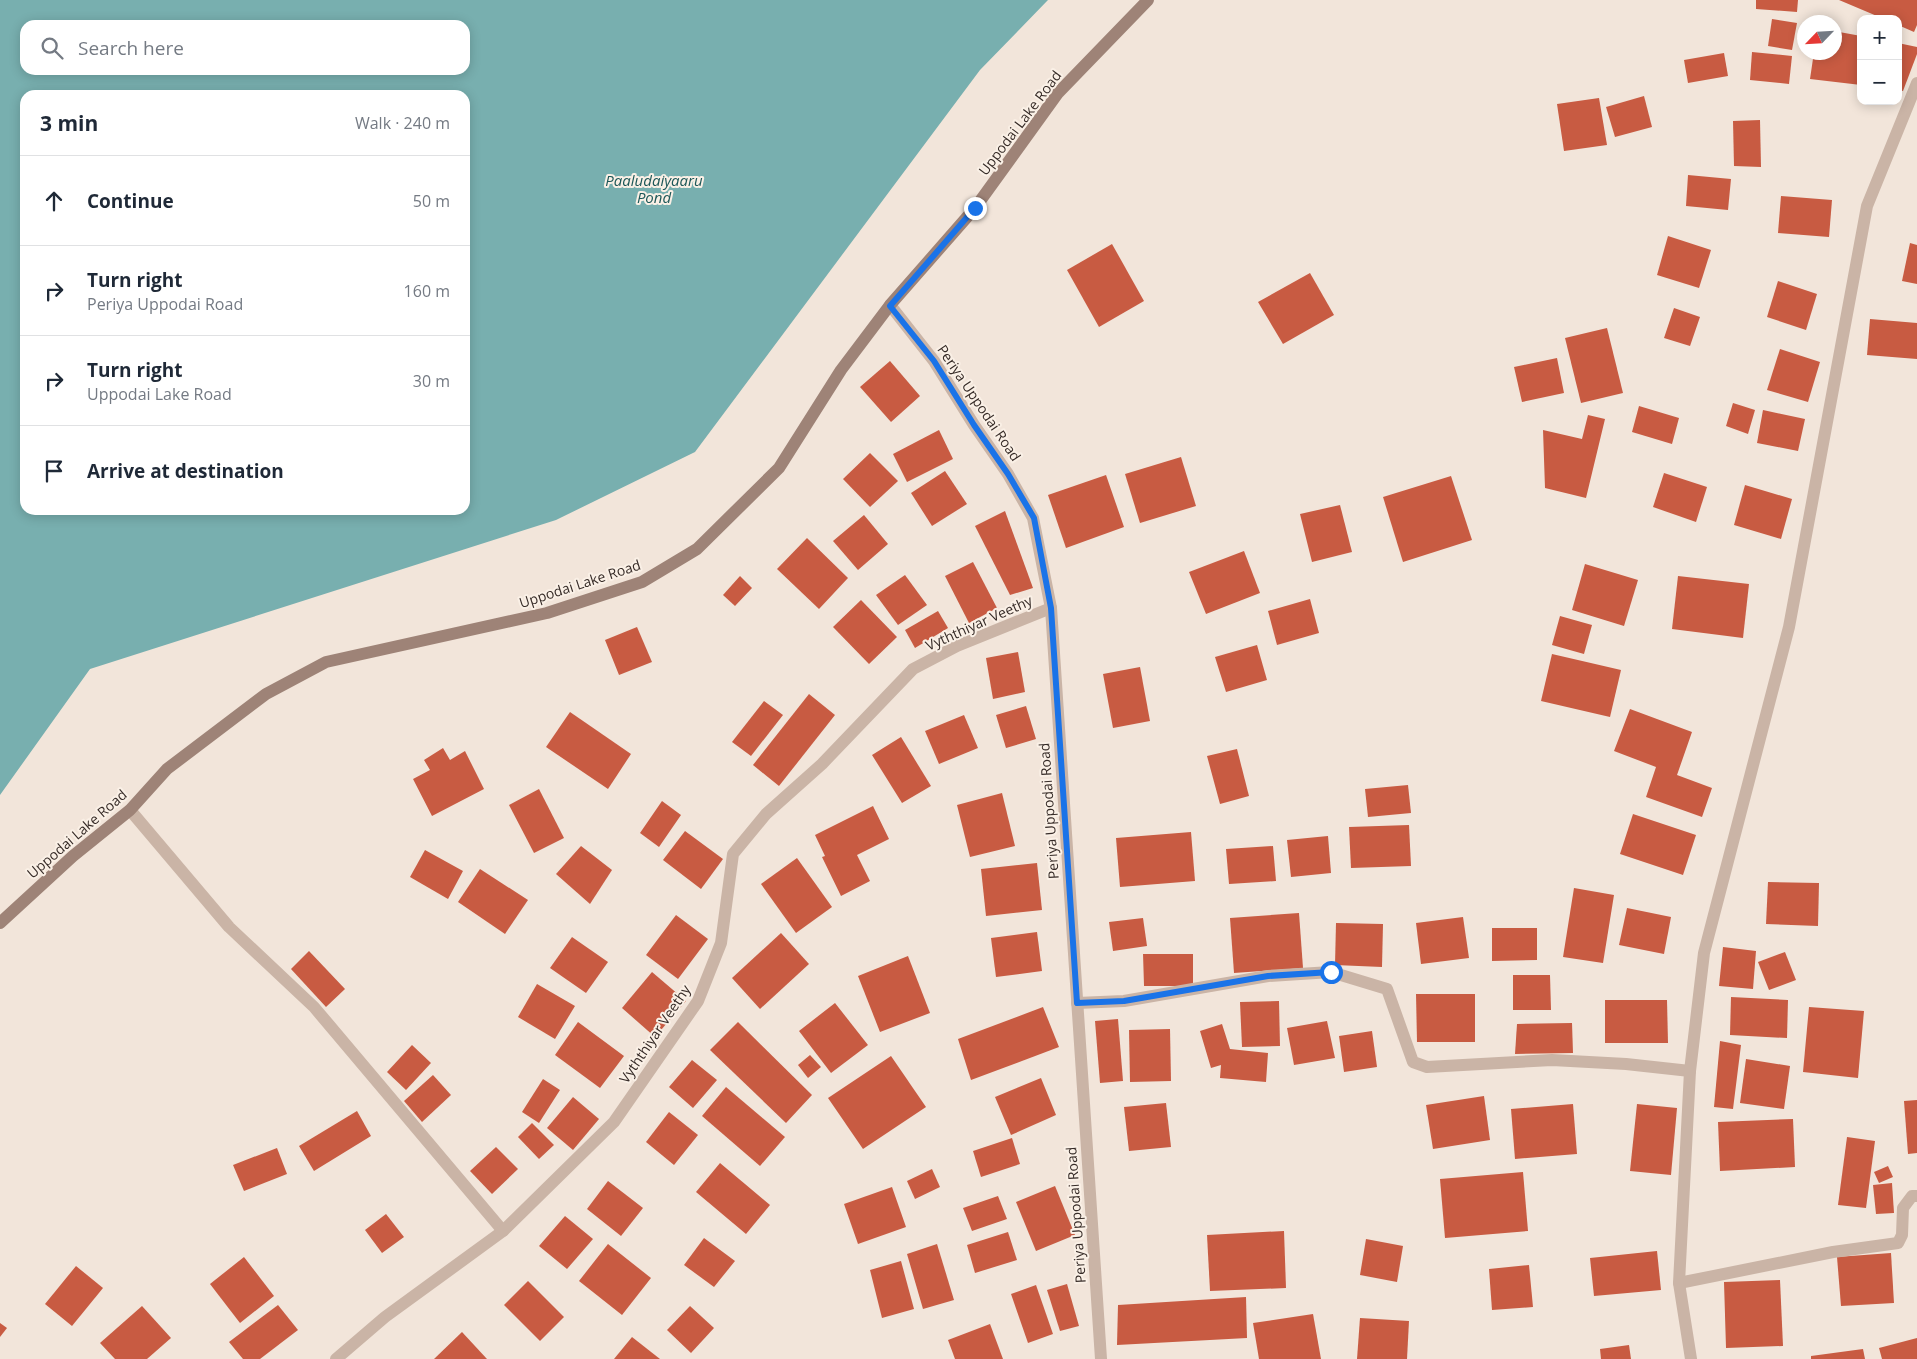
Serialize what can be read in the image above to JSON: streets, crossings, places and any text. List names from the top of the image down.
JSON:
{
  "streets": {
    "street": ["Uppodai Lake Road", "Periya Uppodai Road", "Vyththiyar Veethy"]
  },
  "crossings": [
    ["Uppodai Lake Road", "Periya Uppodai Road"],
    ["Periya Uppodai Road", "Vyththiyar Veethy"]
  ],
  "water": ["Paaludaiyaaru Pond"],
  "north": "bottom left",
  "page": {
    "map_buttons": ["+", "−"],
    "search": "Search here",
    "heading": ["3 min", "Walk · 240 m"],
    "list": [
      ["Continue", "50 m"],
      ["Turn right", "Periya Uppodai Road", "160 m"],
      ["Turn right", "Uppodai Lake Road", "30 m"],
      "Arrive at destination"
    ]
  }
}
